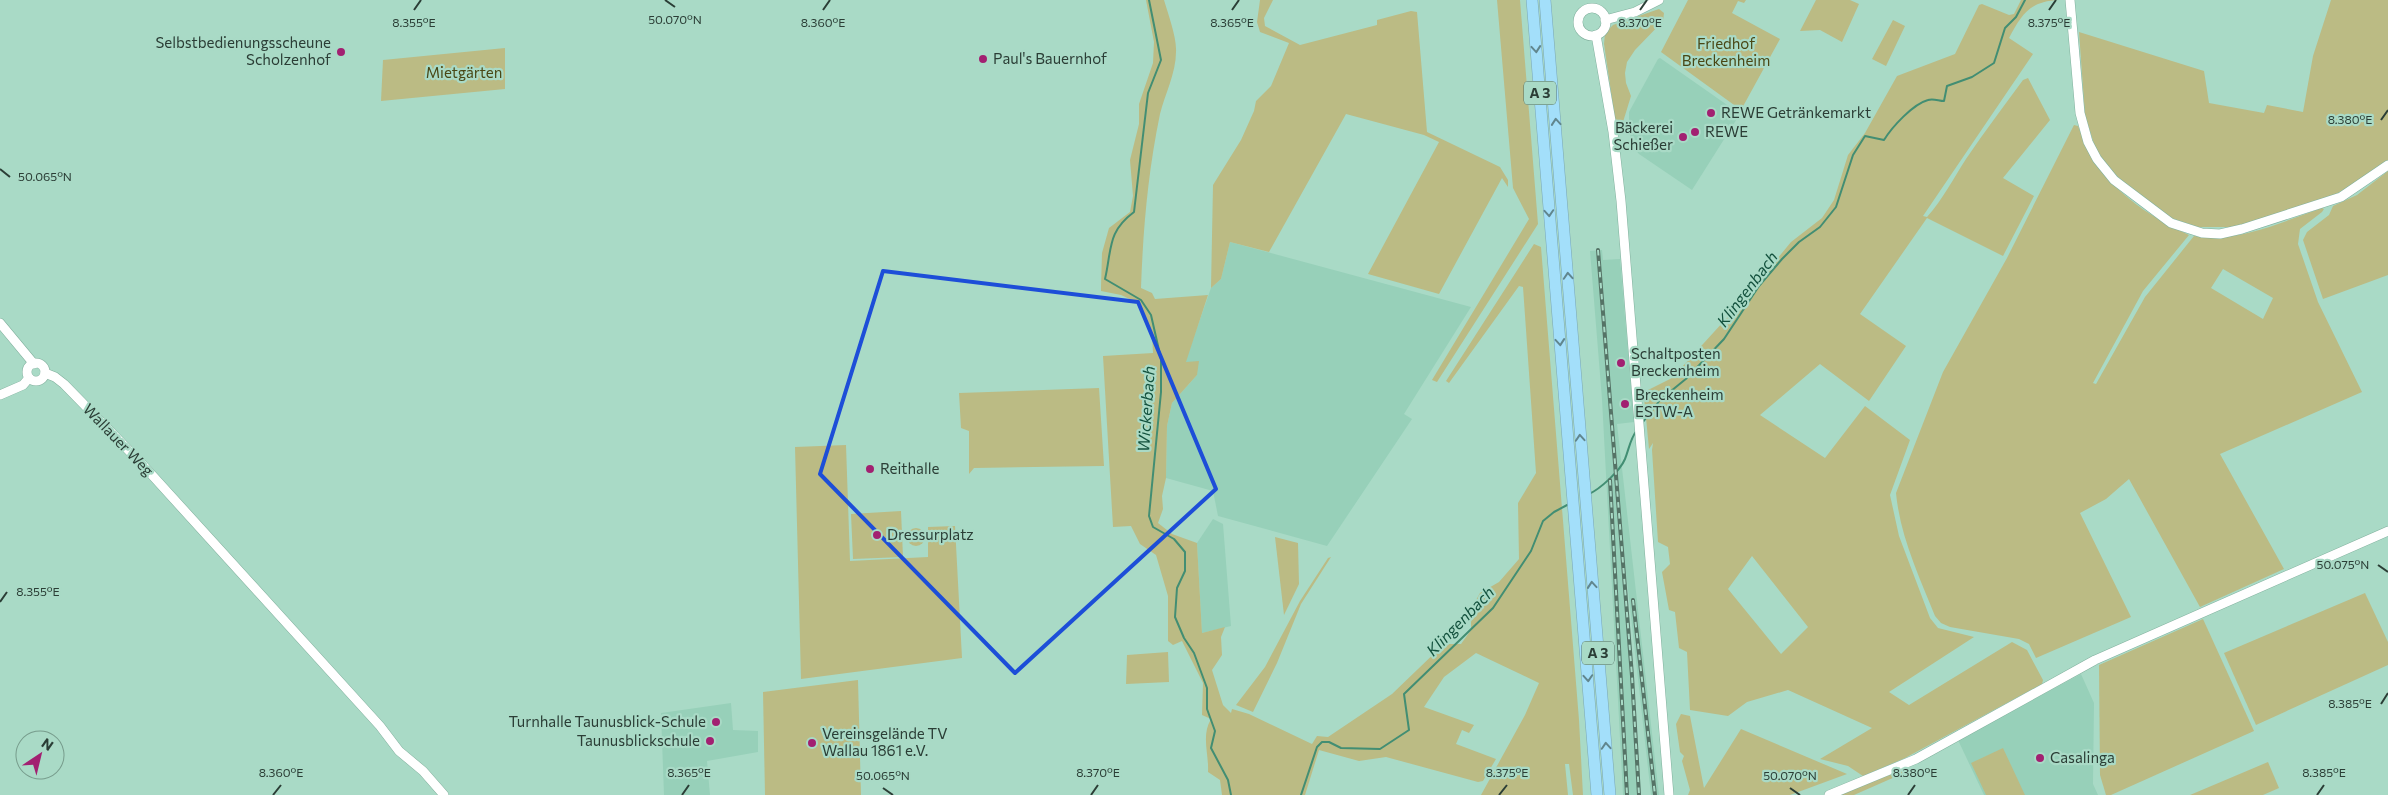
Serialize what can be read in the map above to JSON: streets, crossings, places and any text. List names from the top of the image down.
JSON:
{
  "streets": {
    "highway": ["A 3"],
    "main road": ["Wallauer Weg"]
  },
  "water": ["Klingenbach", "Wickerbach"],
  "parks": ["Friedhof Breckenheim", "Mietgärten"],
  "places": [
    "Selbstbedienungsscheune Scholzenhof",
    "Paul's Bauernhof",
    "REWE Getränkemarkt",
    "REWE",
    "Bäckerei Schießer",
    "Schaltposten Breckenheim",
    "Breckenheim ESTW-A",
    "Reithalle",
    "Dressurplatz",
    "Turnhalle Taunusblick-Schule",
    "Taunusblickschule",
    "Vereinsgelände TV Wallau 1861 e.V.",
    "Casalinga"
  ],
  "north": "top right",
  "coordinates": [
    "50.070°N",
    "8.355°E",
    "8.360°E",
    "8.365°E",
    "8.370°E",
    "8.375°E",
    "8.380°E",
    "50.065°N",
    "50.075°N",
    "8.385°E"
  ]
}
